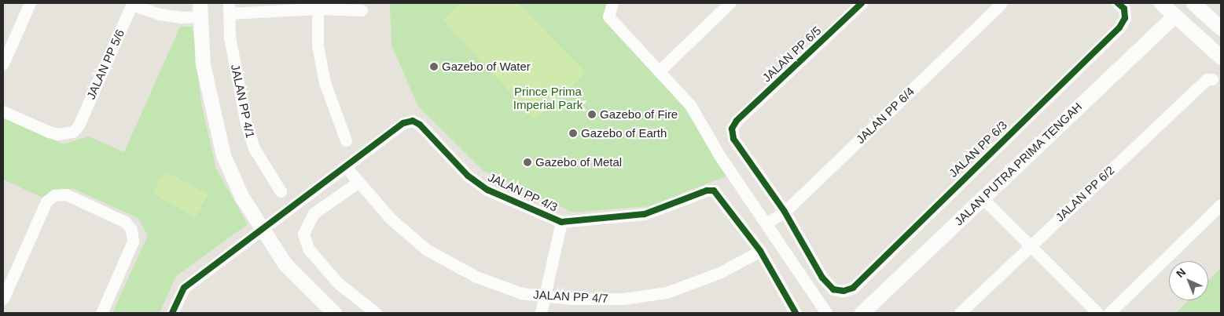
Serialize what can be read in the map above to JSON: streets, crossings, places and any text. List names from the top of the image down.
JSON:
{
  "streets": {
    "street": [
      "JALAN PP 6/5",
      "JALAN PP 5/6",
      "JALAN PP 4/1",
      "JALAN PP 6/4",
      "JALAN PP 6/3",
      "JALAN PUTRA PRIMA TENGAH",
      "JALAN PP 4/3",
      "JALAN PP 6/2",
      "JALAN PP 4/7"
    ]
  },
  "crossings": [
    ["JALAN PP 6/5", "JALAN PP 6/4"],
    ["JALAN PP 6/5", "JALAN PP 6/3"],
    ["JALAN PP 6/4", "JALAN PP 6/3"],
    ["JALAN PP 4/3", "JALAN PP 4/7"]
  ],
  "parks": ["Prince Prima Imperial Park"],
  "places": [
    "Gazebo of Water",
    "Gazebo of Fire",
    "Gazebo of Earth",
    "Gazebo of Metal"
  ],
  "north": "top left"
}
